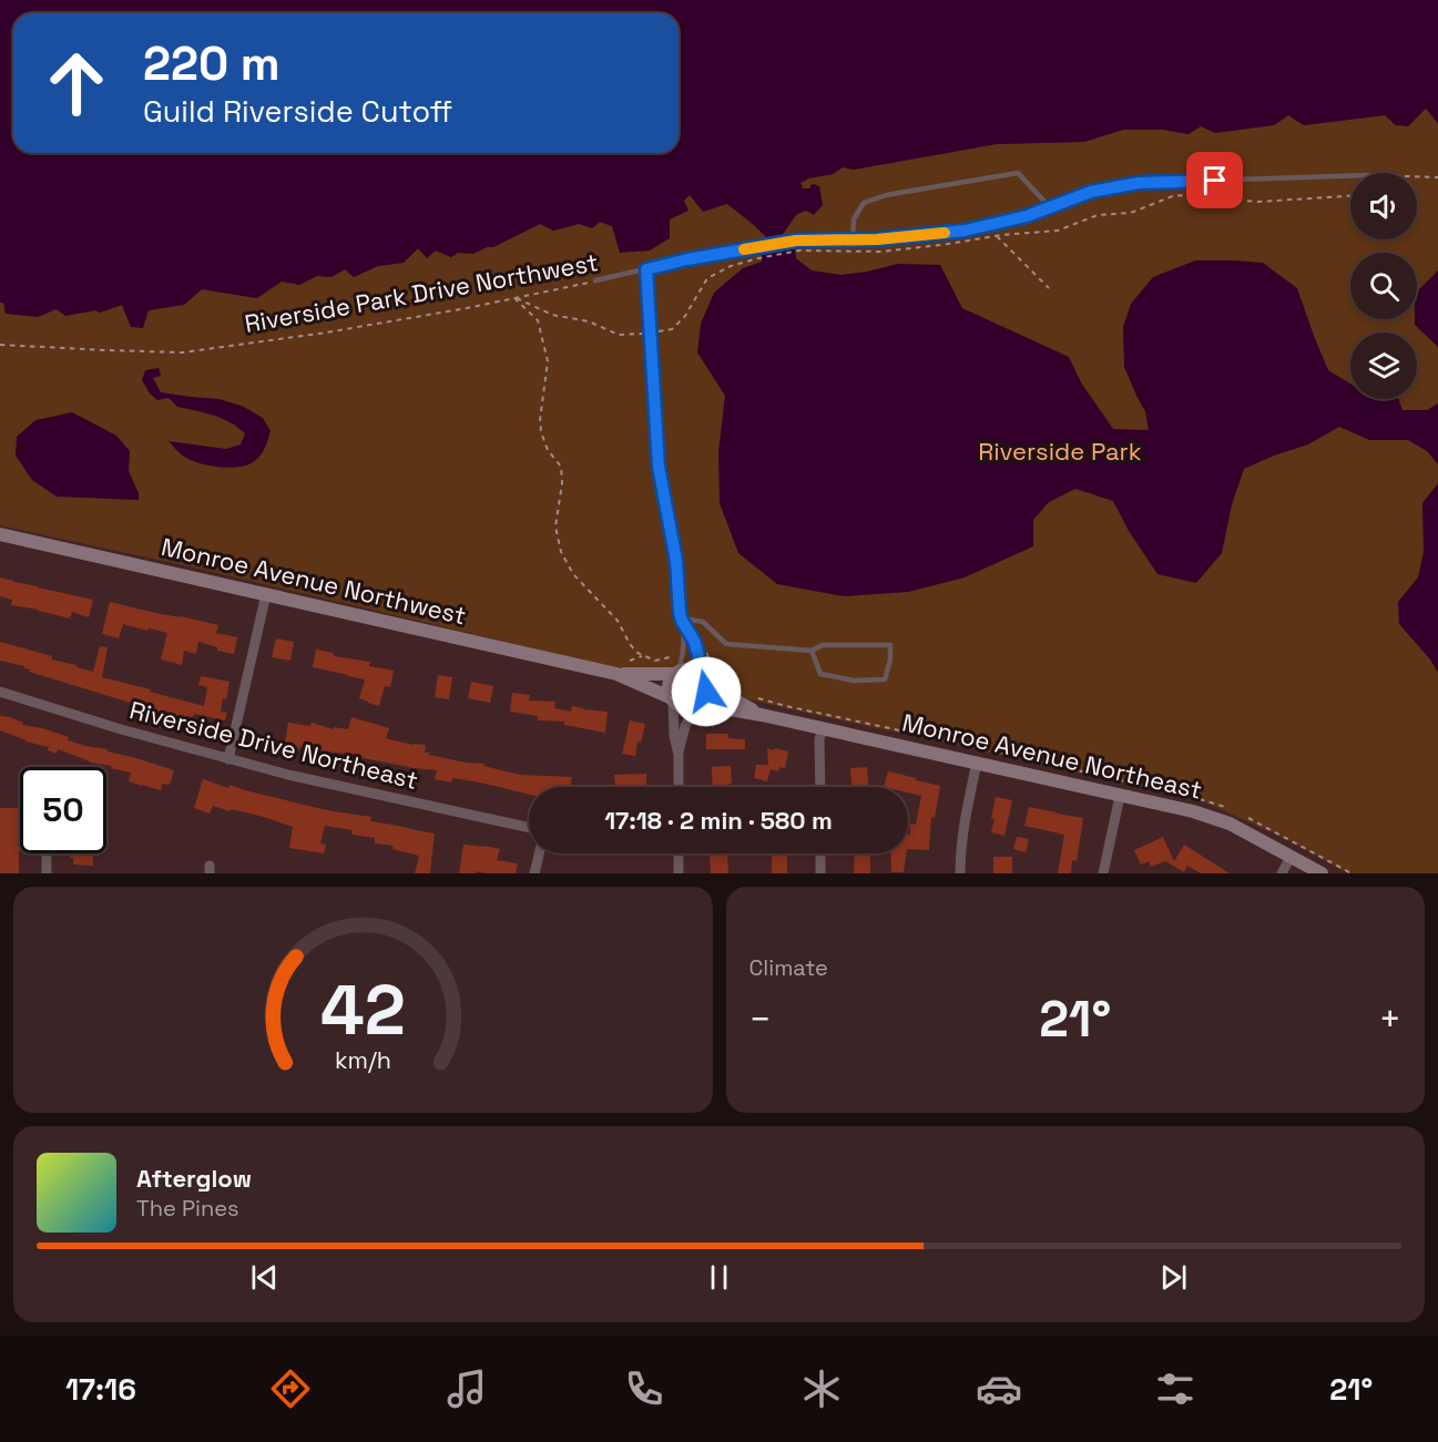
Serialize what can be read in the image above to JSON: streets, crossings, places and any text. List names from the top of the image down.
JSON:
{
  "streets": {
    "main road": ["Monroe Avenue Northwest", "Monroe Avenue Northeast"],
    "street": ["Riverside Drive Northeast"],
    "lane": ["Riverside Park Drive Northwest"]
  },
  "crossings": [
    ["Monroe Avenue Northwest", "Monroe Avenue Northeast"]
  ],
  "parks": ["Riverside Park"],
  "page": {
    "turn": ["220 m", "Guild Riverside Cutoff"],
    "limit": "50",
    "trip": "17:18 · 2 min · 580 m",
    "tile": "Climate",
    "heat": ["−", "21°", "+"],
    "song": ["Afterglow", "The Pines"],
    "tabs": ["17:16", "21°"],
    "gauge": ["42", "km/h"]
  }
}
